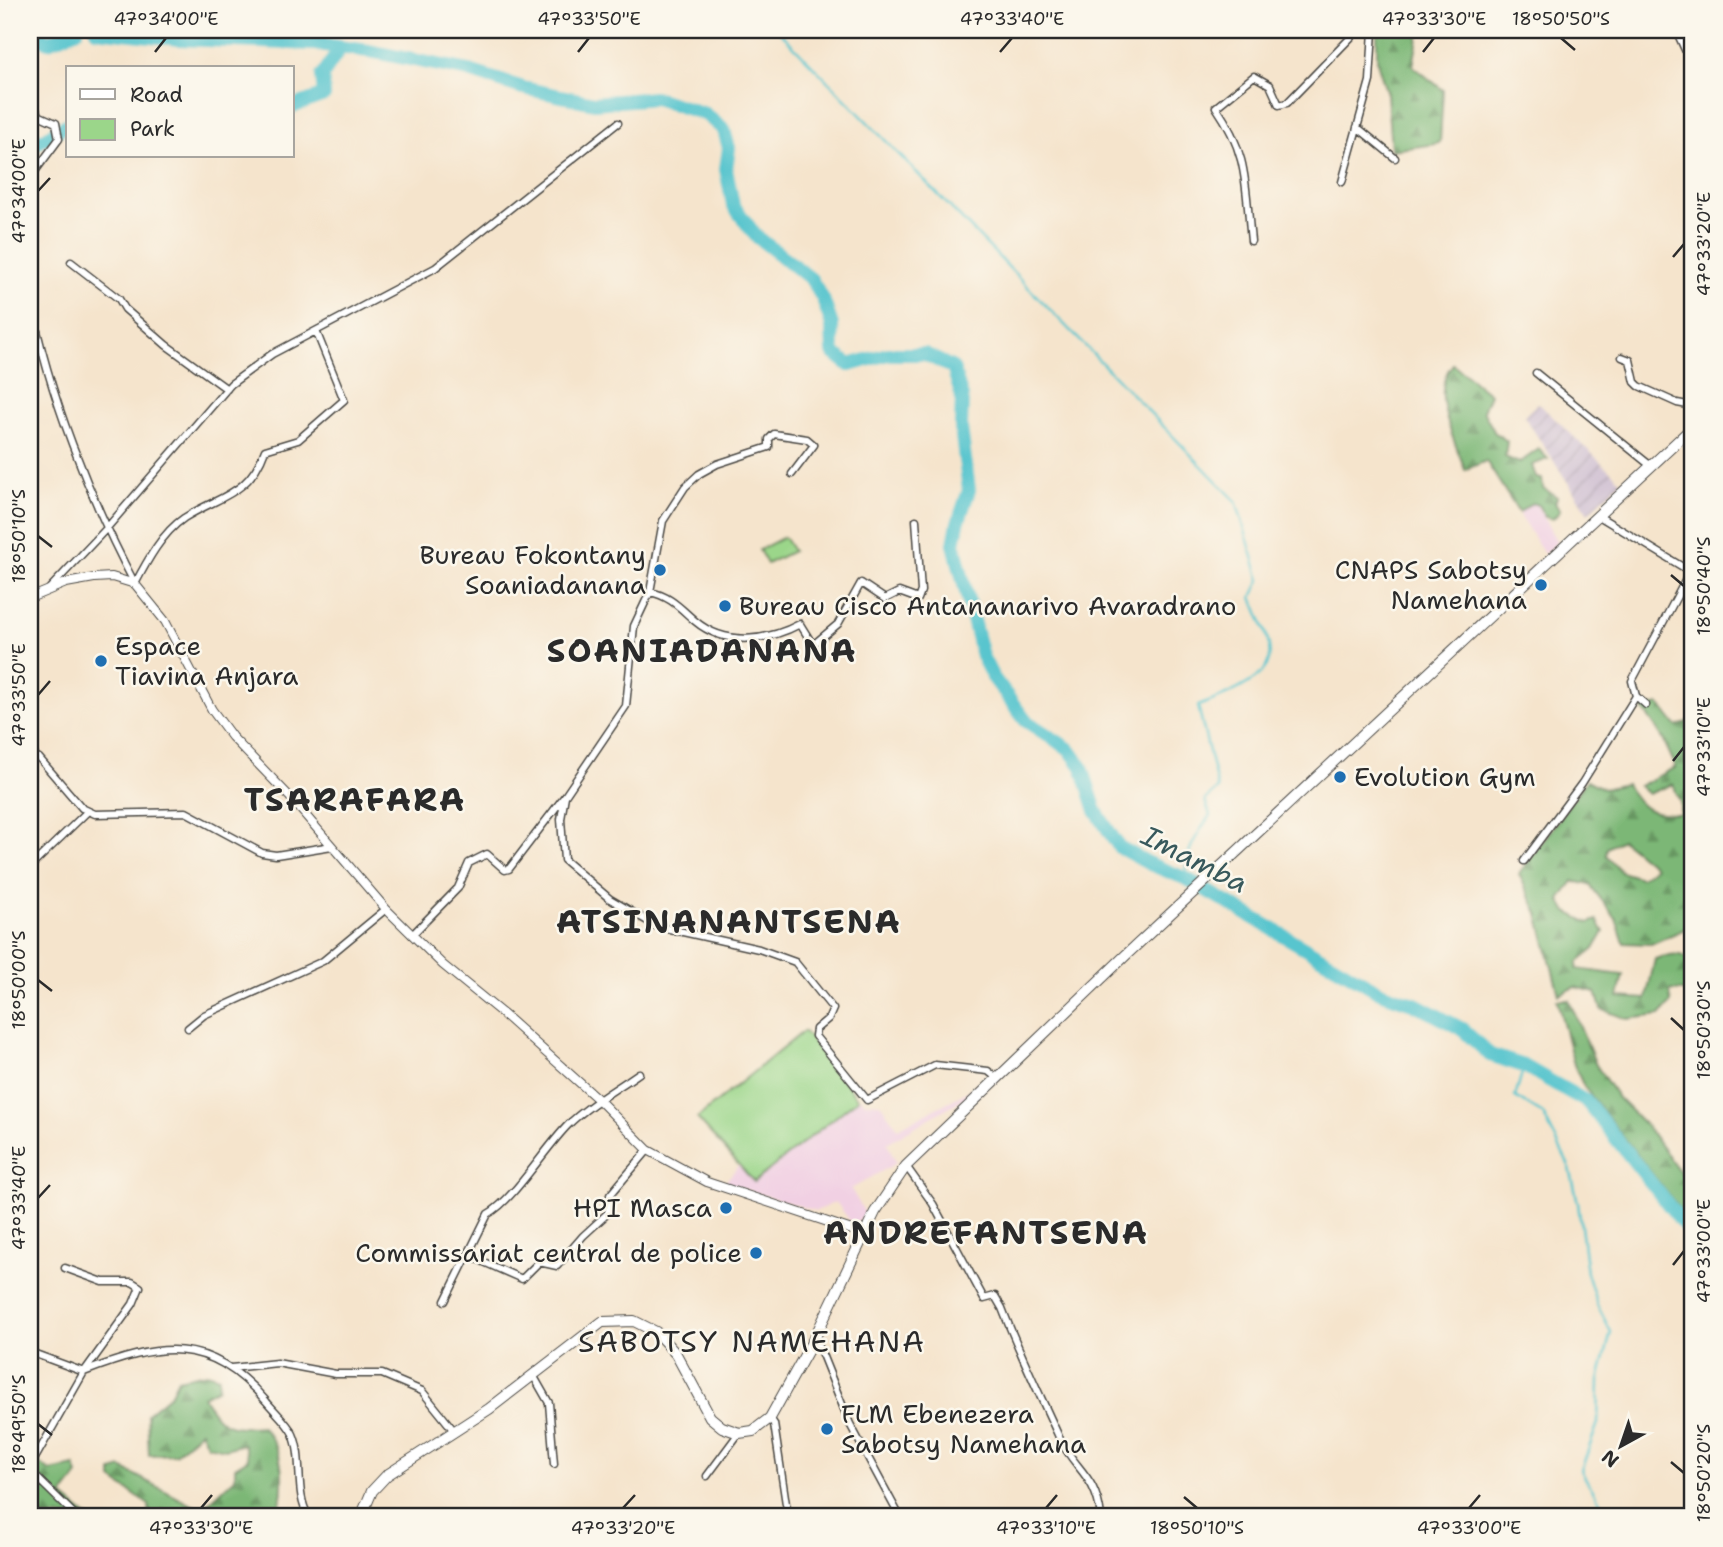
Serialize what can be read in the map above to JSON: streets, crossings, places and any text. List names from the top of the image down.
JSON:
{
  "districts": [
    "SOANIADANANA",
    "TSARAFARA",
    "ATSINANANTSENA",
    "ANDREFANTSENA",
    "SABOTSY NAMEHANA"
  ],
  "water": ["Imamba"],
  "places": [
    "Bureau Fokontany Soaniadanana",
    "CNAPS Sabotsy Namehana",
    "Bureau Cisco Antananarivo Avaradrano",
    "Espace Tiavina Anjara",
    "Evolution Gym",
    "HPI Masca",
    "Commissariat central de police",
    "FLM Ebenezera Sabotsy Namehana"
  ],
  "legend": ["Road", "Park"],
  "north": "bottom left",
  "coordinates": [
    "47°34'00\"E",
    "47°33'50\"E",
    "47°33'40\"E",
    "47°33'30\"E",
    "18°50'50\"S",
    "47°33'20\"E",
    "18°50'10\"S",
    "18°50'40\"S",
    "47°33'10\"E",
    "18°50'00\"S",
    "18°50'30\"S",
    "47°33'00\"E",
    "18°49'50\"S",
    "18°50'20\"S"
  ]
}
